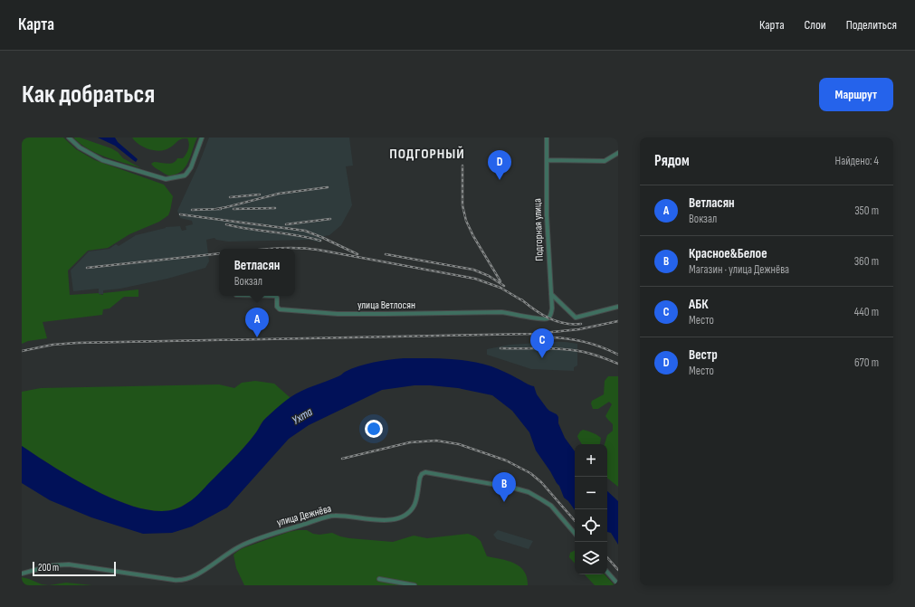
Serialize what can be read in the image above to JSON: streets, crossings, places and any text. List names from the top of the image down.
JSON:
{
  "streets": {
    "street": ["Подгорная улица", "улица Ветлосян", "улица Дежнёва"]
  },
  "crossings": [
    ["Подгорная улица", "улица Ветлосян"]
  ],
  "districts": ["ПОДГОРНЫЙ"],
  "water": ["Ухта"],
  "scale_bar": "200 m",
  "page": {
    "header": "Карта",
    "nav": ["Карта", "Слои", "Поделиться"],
    "buttons": "Маршрут",
    "title": "Как добраться",
    "heading": ["Рядом", "Найдено: 4"],
    "pins": [
      "D",
      "A",
      "C",
      "B"
    ],
    "list": [
      {
        "mark": "A",
        "name": "Ветласян",
        "note": "Вокзал",
        "value": "350 m"
      },
      {
        "mark": "B",
        "name": "Красное&Белое",
        "note": "Магазин · улица Дежнёва",
        "value": "360 m"
      },
      {
        "mark": "C",
        "name": "АБК",
        "note": "Место",
        "value": "440 m"
      },
      {
        "mark": "D",
        "name": "Вестр",
        "note": "Место",
        "value": "670 m"
      }
    ],
    "popup": ["Ветласян", "Вокзал"],
    "map_buttons": ["+", "−"],
    "scale": "200 m"
  }
}
